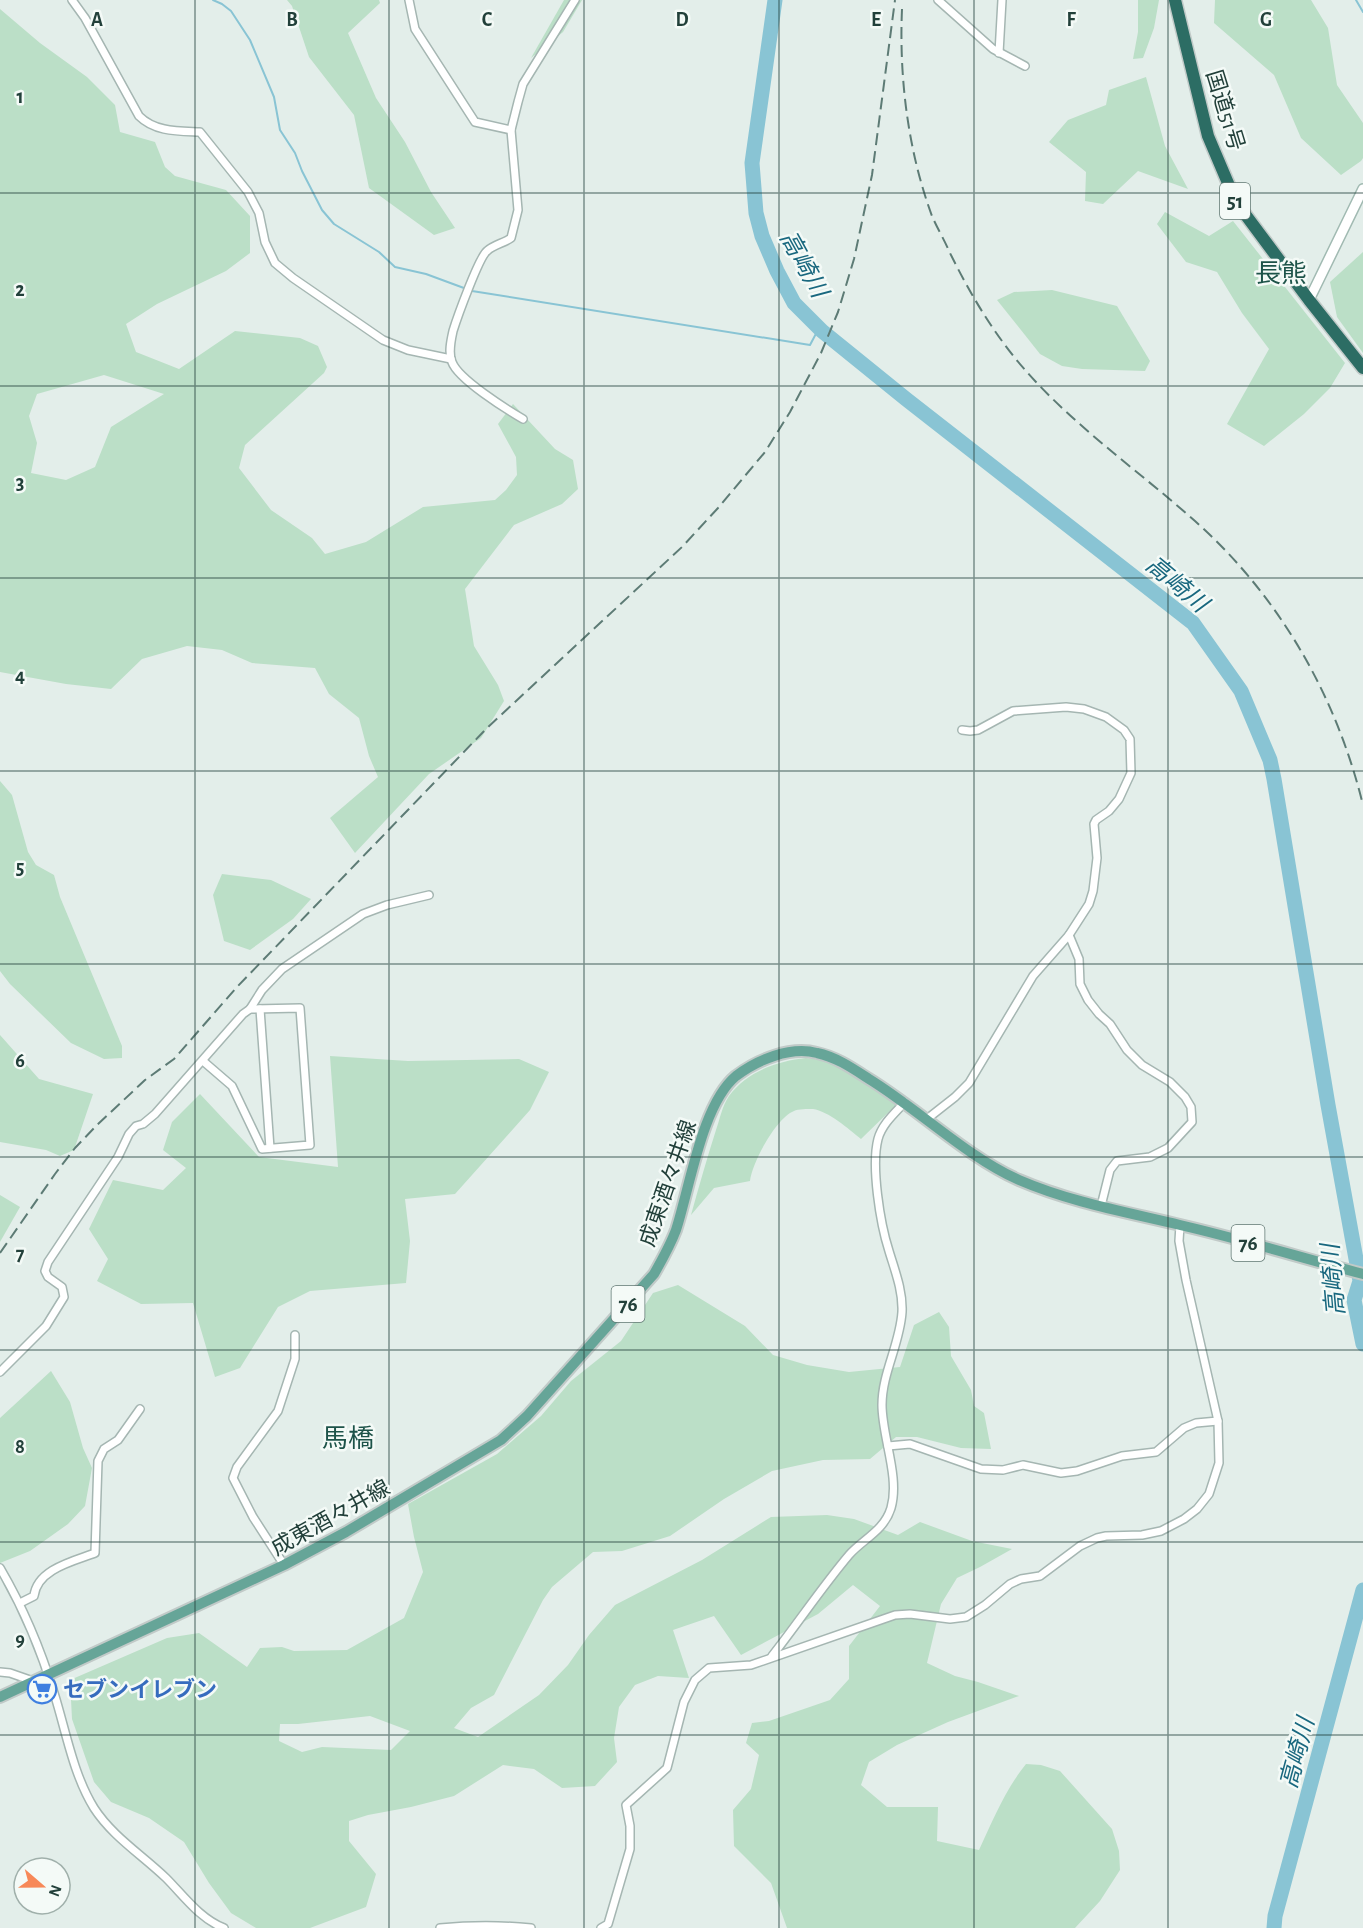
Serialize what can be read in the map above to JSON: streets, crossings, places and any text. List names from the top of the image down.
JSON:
{
  "streets": {
    "highway": ["国道51号", "51"],
    "main road": ["成東酒々井線", "76"]
  },
  "districts": ["長熊", "馬橋"],
  "water": ["高崎川"],
  "places": {
    "supermarket": ["セブンイレブン"]
  },
  "north": "right",
  "grid": {
    "columns": [
      "A",
      "B",
      "C",
      "D",
      "E",
      "F",
      "G"
    ],
    "rows": [
      "1",
      "2",
      "3",
      "4",
      "5",
      "6",
      "7",
      "8",
      "9"
    ]
  }
}
